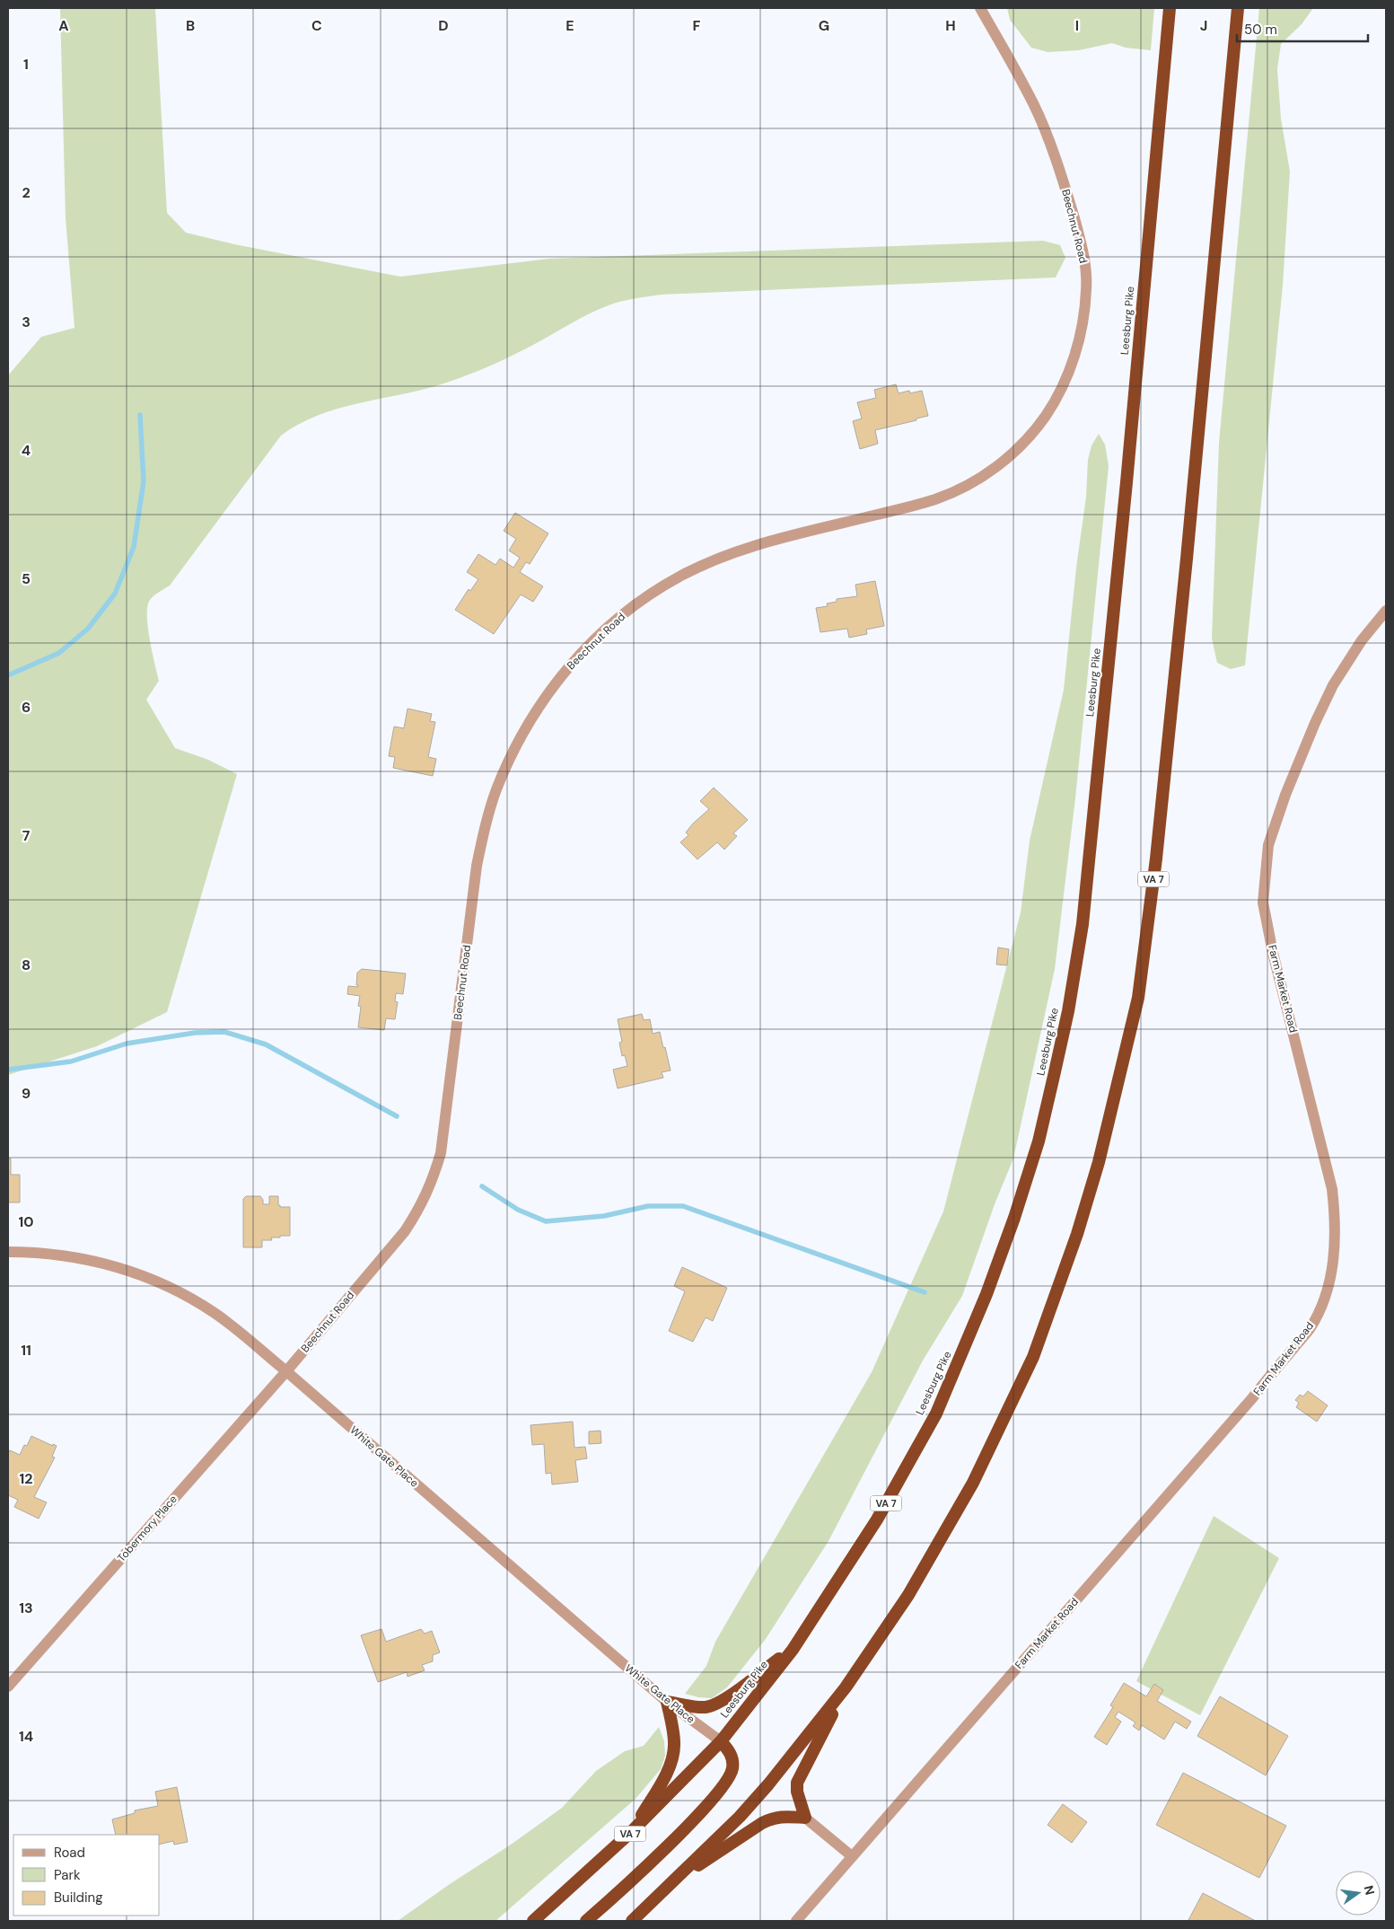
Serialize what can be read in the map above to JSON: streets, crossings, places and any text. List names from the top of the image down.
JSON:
{
  "streets": {
    "highway": ["Leesburg Pike", "VA 7"],
    "street": [
      "Beechnut Road",
      "Farm Market Road",
      "White Gate Place",
      "Tobermory Place"
    ]
  },
  "crossings": [
    ["Beechnut Road", "White Gate Place"],
    ["Beechnut Road", "Tobermory Place"],
    ["Leesburg Pike", "White Gate Place"],
    ["White Gate Place", "Tobermory Place"]
  ],
  "legend": ["Road", "Park", "Building"],
  "scale_bar": "50 m",
  "north": "right",
  "grid": {
    "columns": [
      "A",
      "B",
      "C",
      "D",
      "E",
      "F",
      "G",
      "H",
      "I",
      "J"
    ],
    "rows": [
      "1",
      "2",
      "3",
      "4",
      "5",
      "6",
      "7",
      "8",
      "9",
      "10",
      "11",
      "12",
      "13",
      "14"
    ]
  }
}
